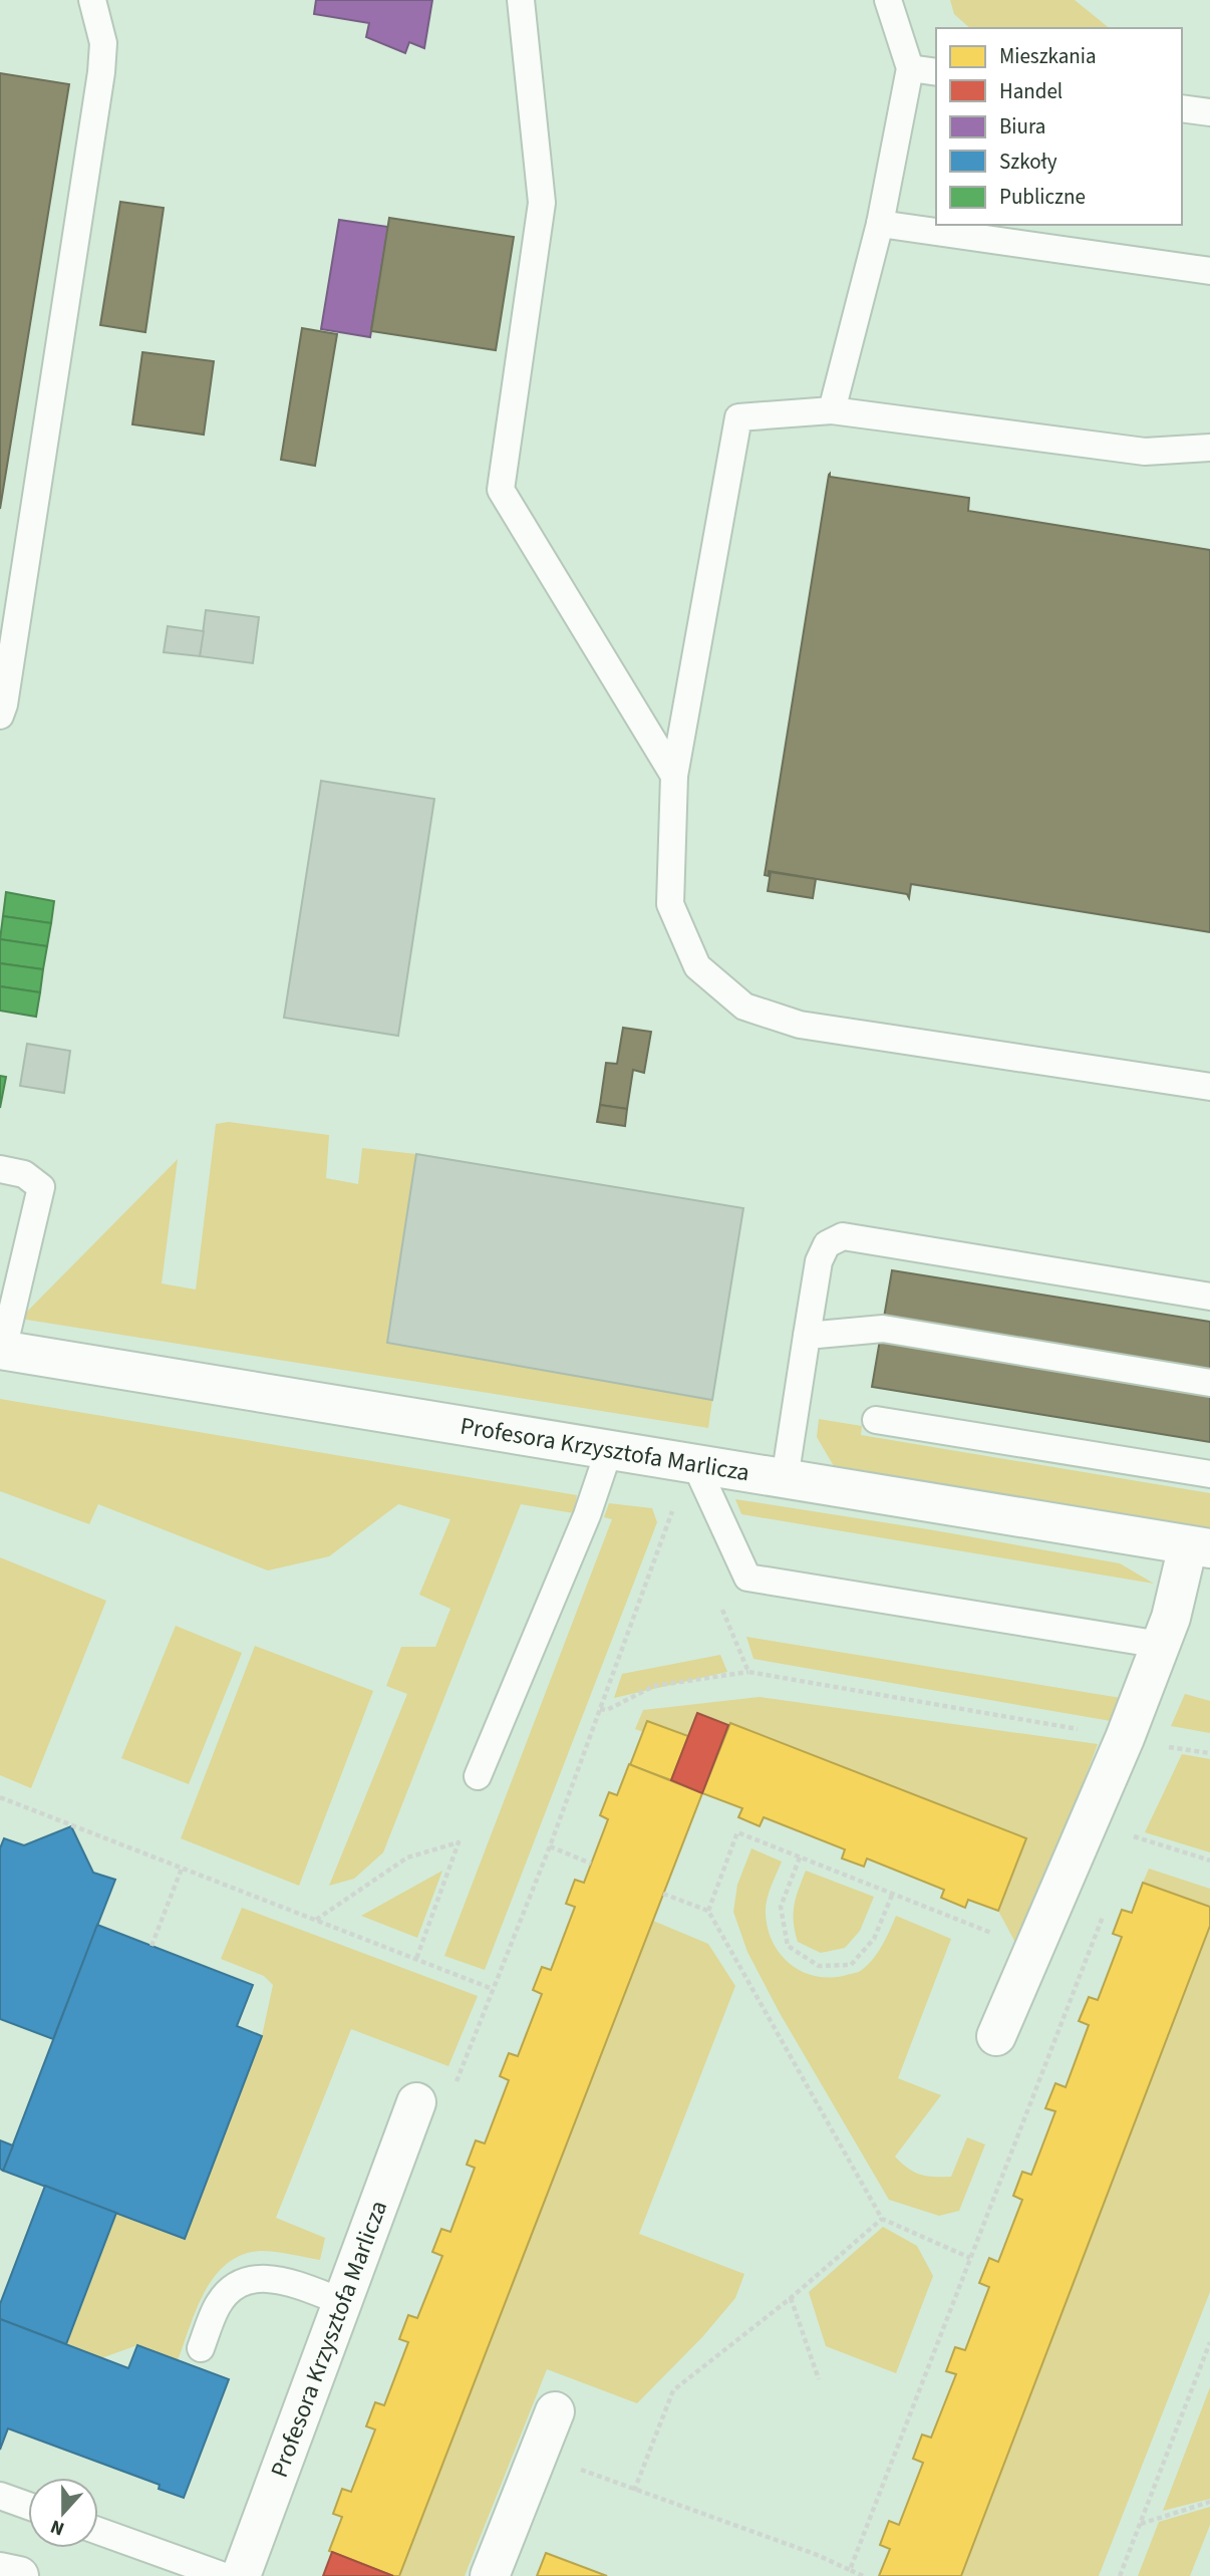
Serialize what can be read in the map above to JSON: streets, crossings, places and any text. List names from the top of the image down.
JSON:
{
  "streets": {
    "street": ["Profesora Krzysztofa Marlicza"]
  },
  "legend": [
    "Mieszkania",
    "Handel",
    "Biura",
    "Szkoły",
    "Publiczne"
  ],
  "north": "bottom"
}
